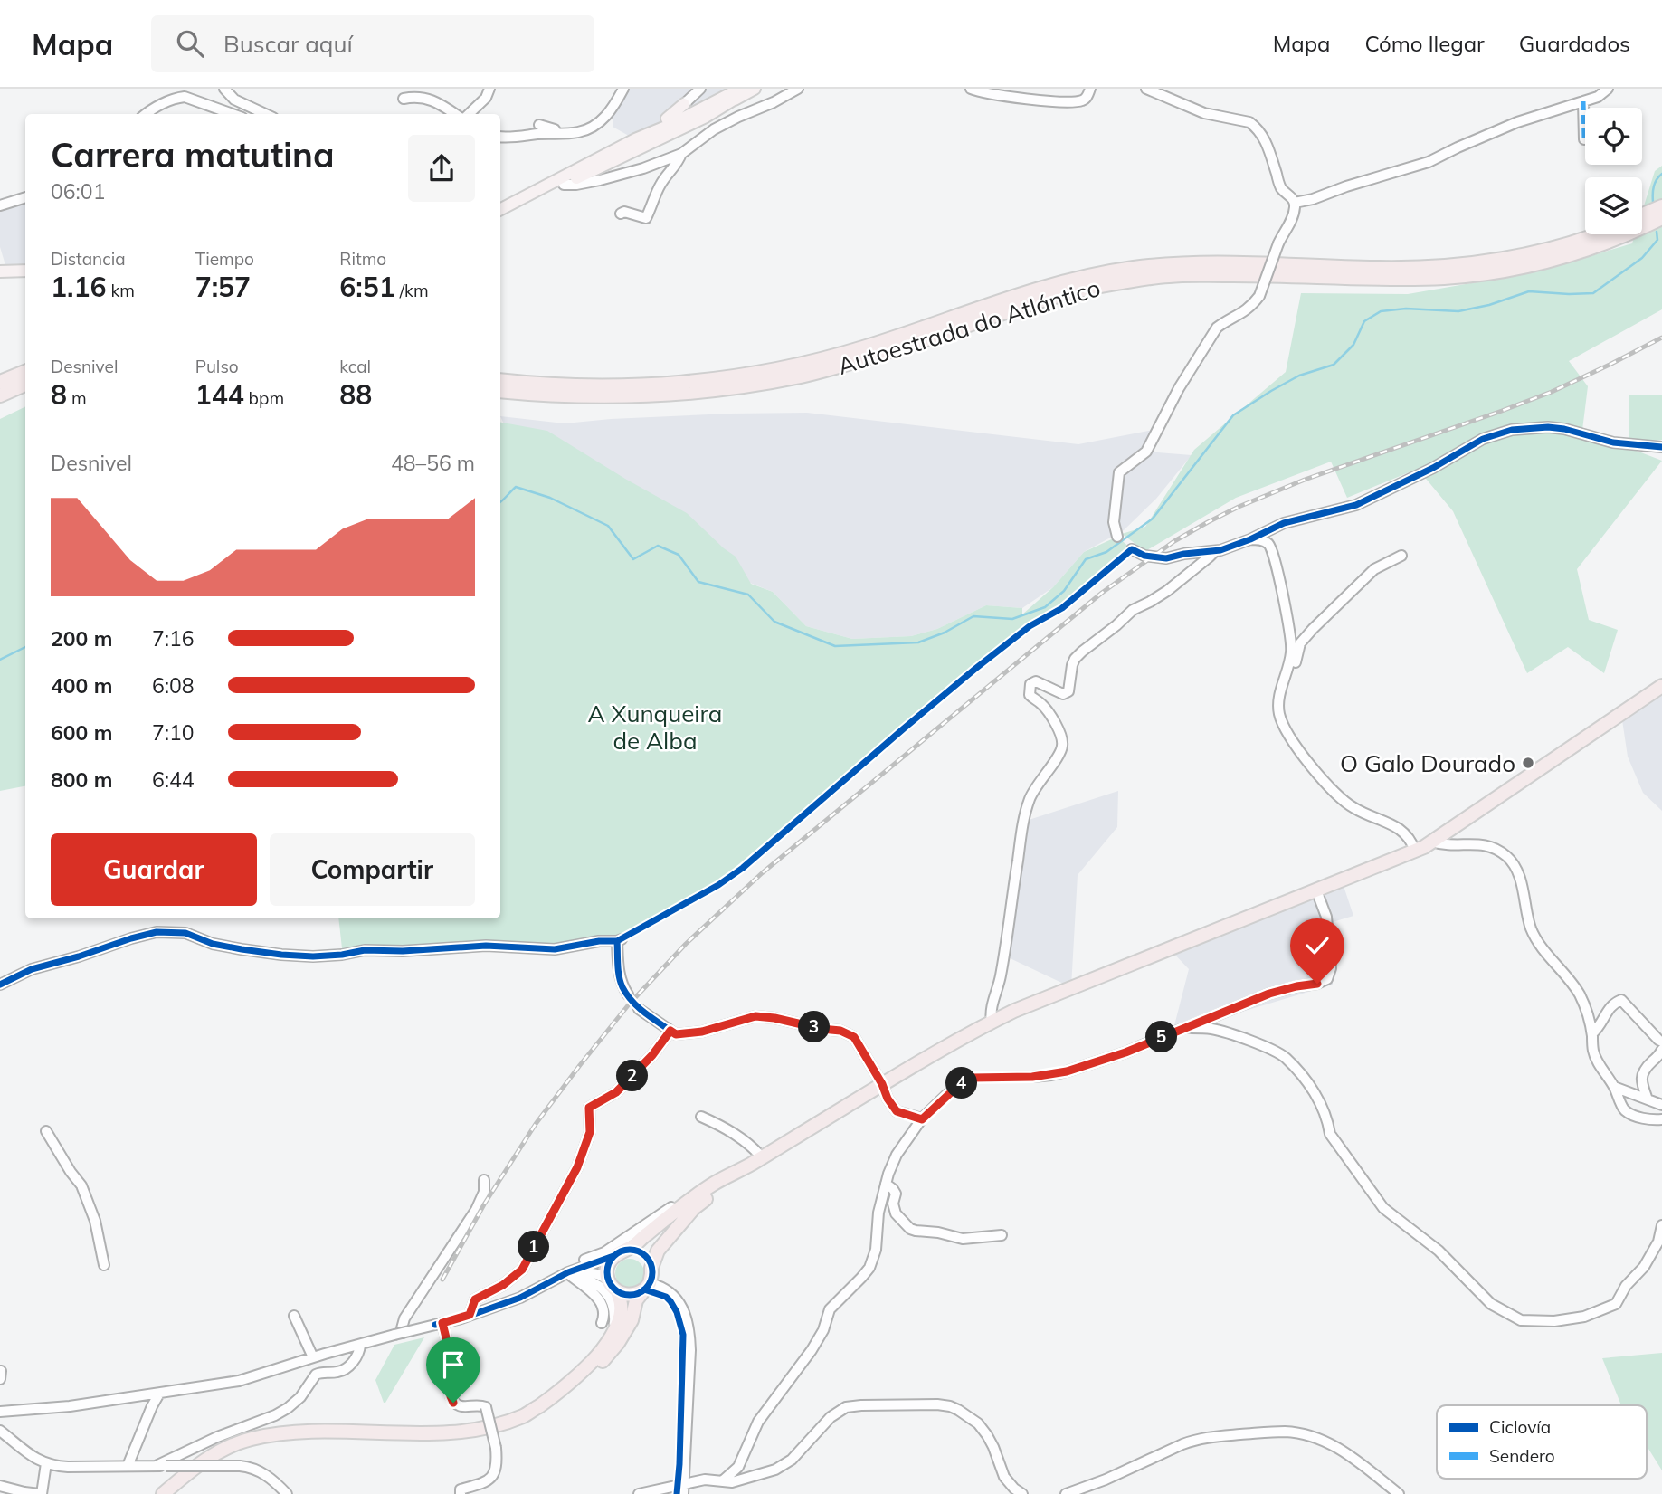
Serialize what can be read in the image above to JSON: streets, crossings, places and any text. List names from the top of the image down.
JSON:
{
  "streets": {
    "highway": ["Autoestrada do Atlántico"]
  },
  "parks": ["A Xunqueira de Alba"],
  "places": ["O Galo Dourado"],
  "legend": ["Ciclovía", "Sendero"],
  "page": {
    "header": "Mapa",
    "search": "Buscar aquí",
    "nav": ["Mapa", "Cómo llegar", "Guardados"],
    "heading": ["Carrera matutina", "06:01"],
    "stats": [
      ["Distancia", "1.16 km"],
      ["Tiempo", "7:57"],
      ["Ritmo", "6:51 /km"],
      ["Desnivel", "8 m"],
      ["Pulso", "144 bpm"],
      ["kcal", "88"]
    ],
    "chart": ["Desnivel", "48–56 m"],
    "list": [
      {
        "name": "200 m",
        "note": "7:16"
      },
      {
        "name": "400 m",
        "note": "6:08"
      },
      {
        "name": "600 m",
        "note": "7:10"
      },
      {
        "name": "800 m",
        "note": "6:44"
      }
    ],
    "buttons": ["Guardar", "Compartir"],
    "pins": [
      "3",
      "5",
      "2",
      "4",
      "1"
    ]
  }
}
